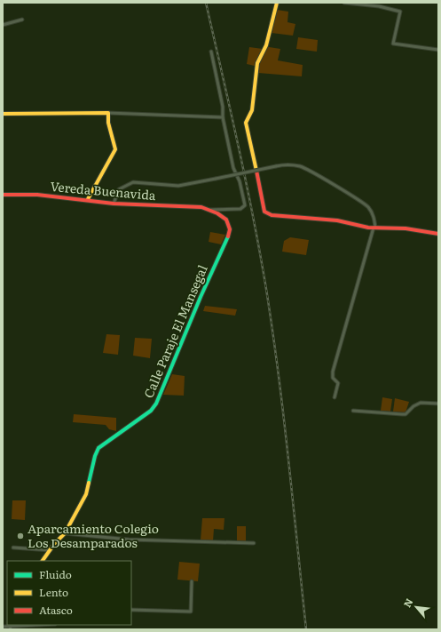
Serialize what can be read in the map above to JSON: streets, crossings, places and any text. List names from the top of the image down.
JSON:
{
  "streets": {
    "street": ["Vereda Buenavida", "Calle Paraje El Mansegal"]
  },
  "crossings": [
    ["Vereda Buenavida", "Calle Paraje El Mansegal"]
  ],
  "places": ["Aparcamiento Colegio Los Desamparados"],
  "legend": ["Fluido", "Lento", "Atasco"],
  "north": "top left"
}
